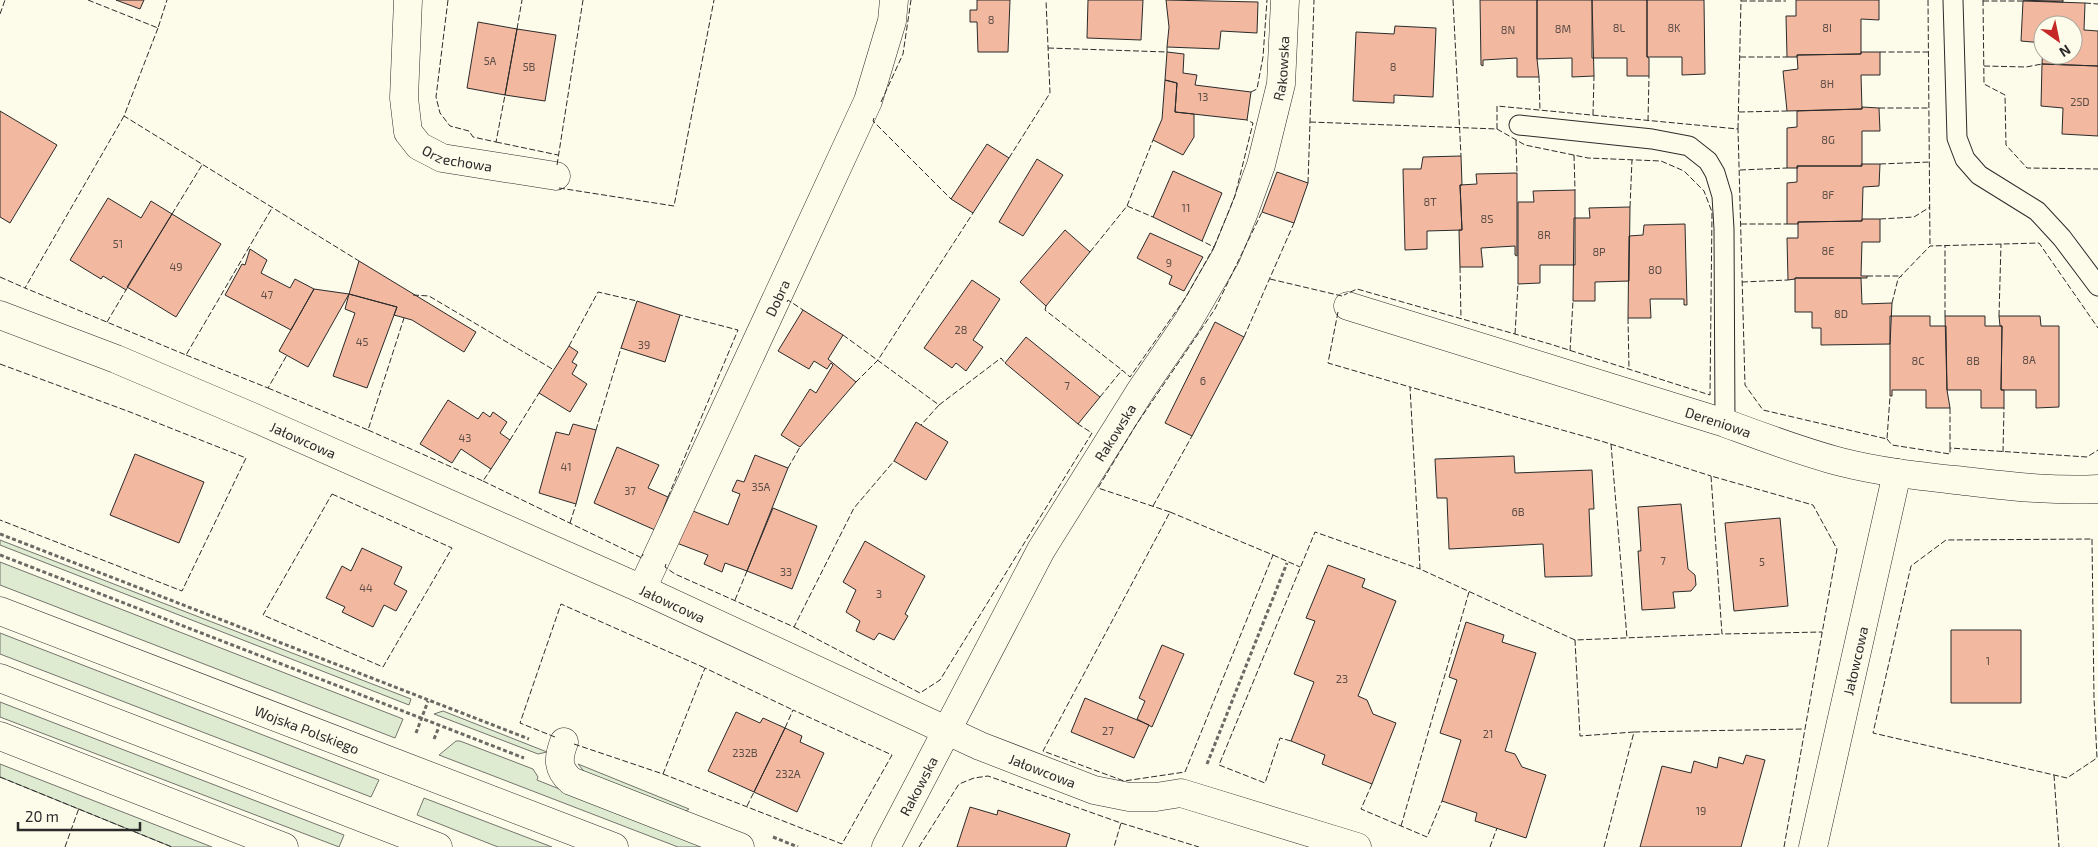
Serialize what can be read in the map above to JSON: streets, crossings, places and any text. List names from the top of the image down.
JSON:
{
  "streets": {
    "street": [
      "Rakowska",
      "Orzechowa",
      "Dobra",
      "Dereniowa",
      "Jałowcowa",
      "Wojska Polskiego"
    ]
  },
  "crossings": [
    ["Rakowska", "Jałowcowa"],
    ["Dobra", "Jałowcowa"],
    ["Dereniowa", "Jałowcowa"]
  ],
  "house_numbers": [
    "8",
    "8L",
    "8K",
    "8I",
    "8M",
    "8N",
    "5A",
    "5B",
    "8",
    "8H",
    "13",
    "25D",
    "8G",
    "8F",
    "8T",
    "11",
    "8S",
    "8R",
    "51",
    "8E",
    "8P",
    "9",
    "49",
    "8O",
    "47",
    "8D",
    "28",
    "45",
    "39",
    "8A",
    "8C",
    "8B",
    "6",
    "7",
    "43",
    "41",
    "35A",
    "37",
    "6B",
    "7",
    "5",
    "33",
    "44",
    "3",
    "1",
    "23",
    "27",
    "21",
    "232B",
    "232A",
    "19"
  ],
  "scale_bar": "20 m",
  "north": "bottom right"
}
